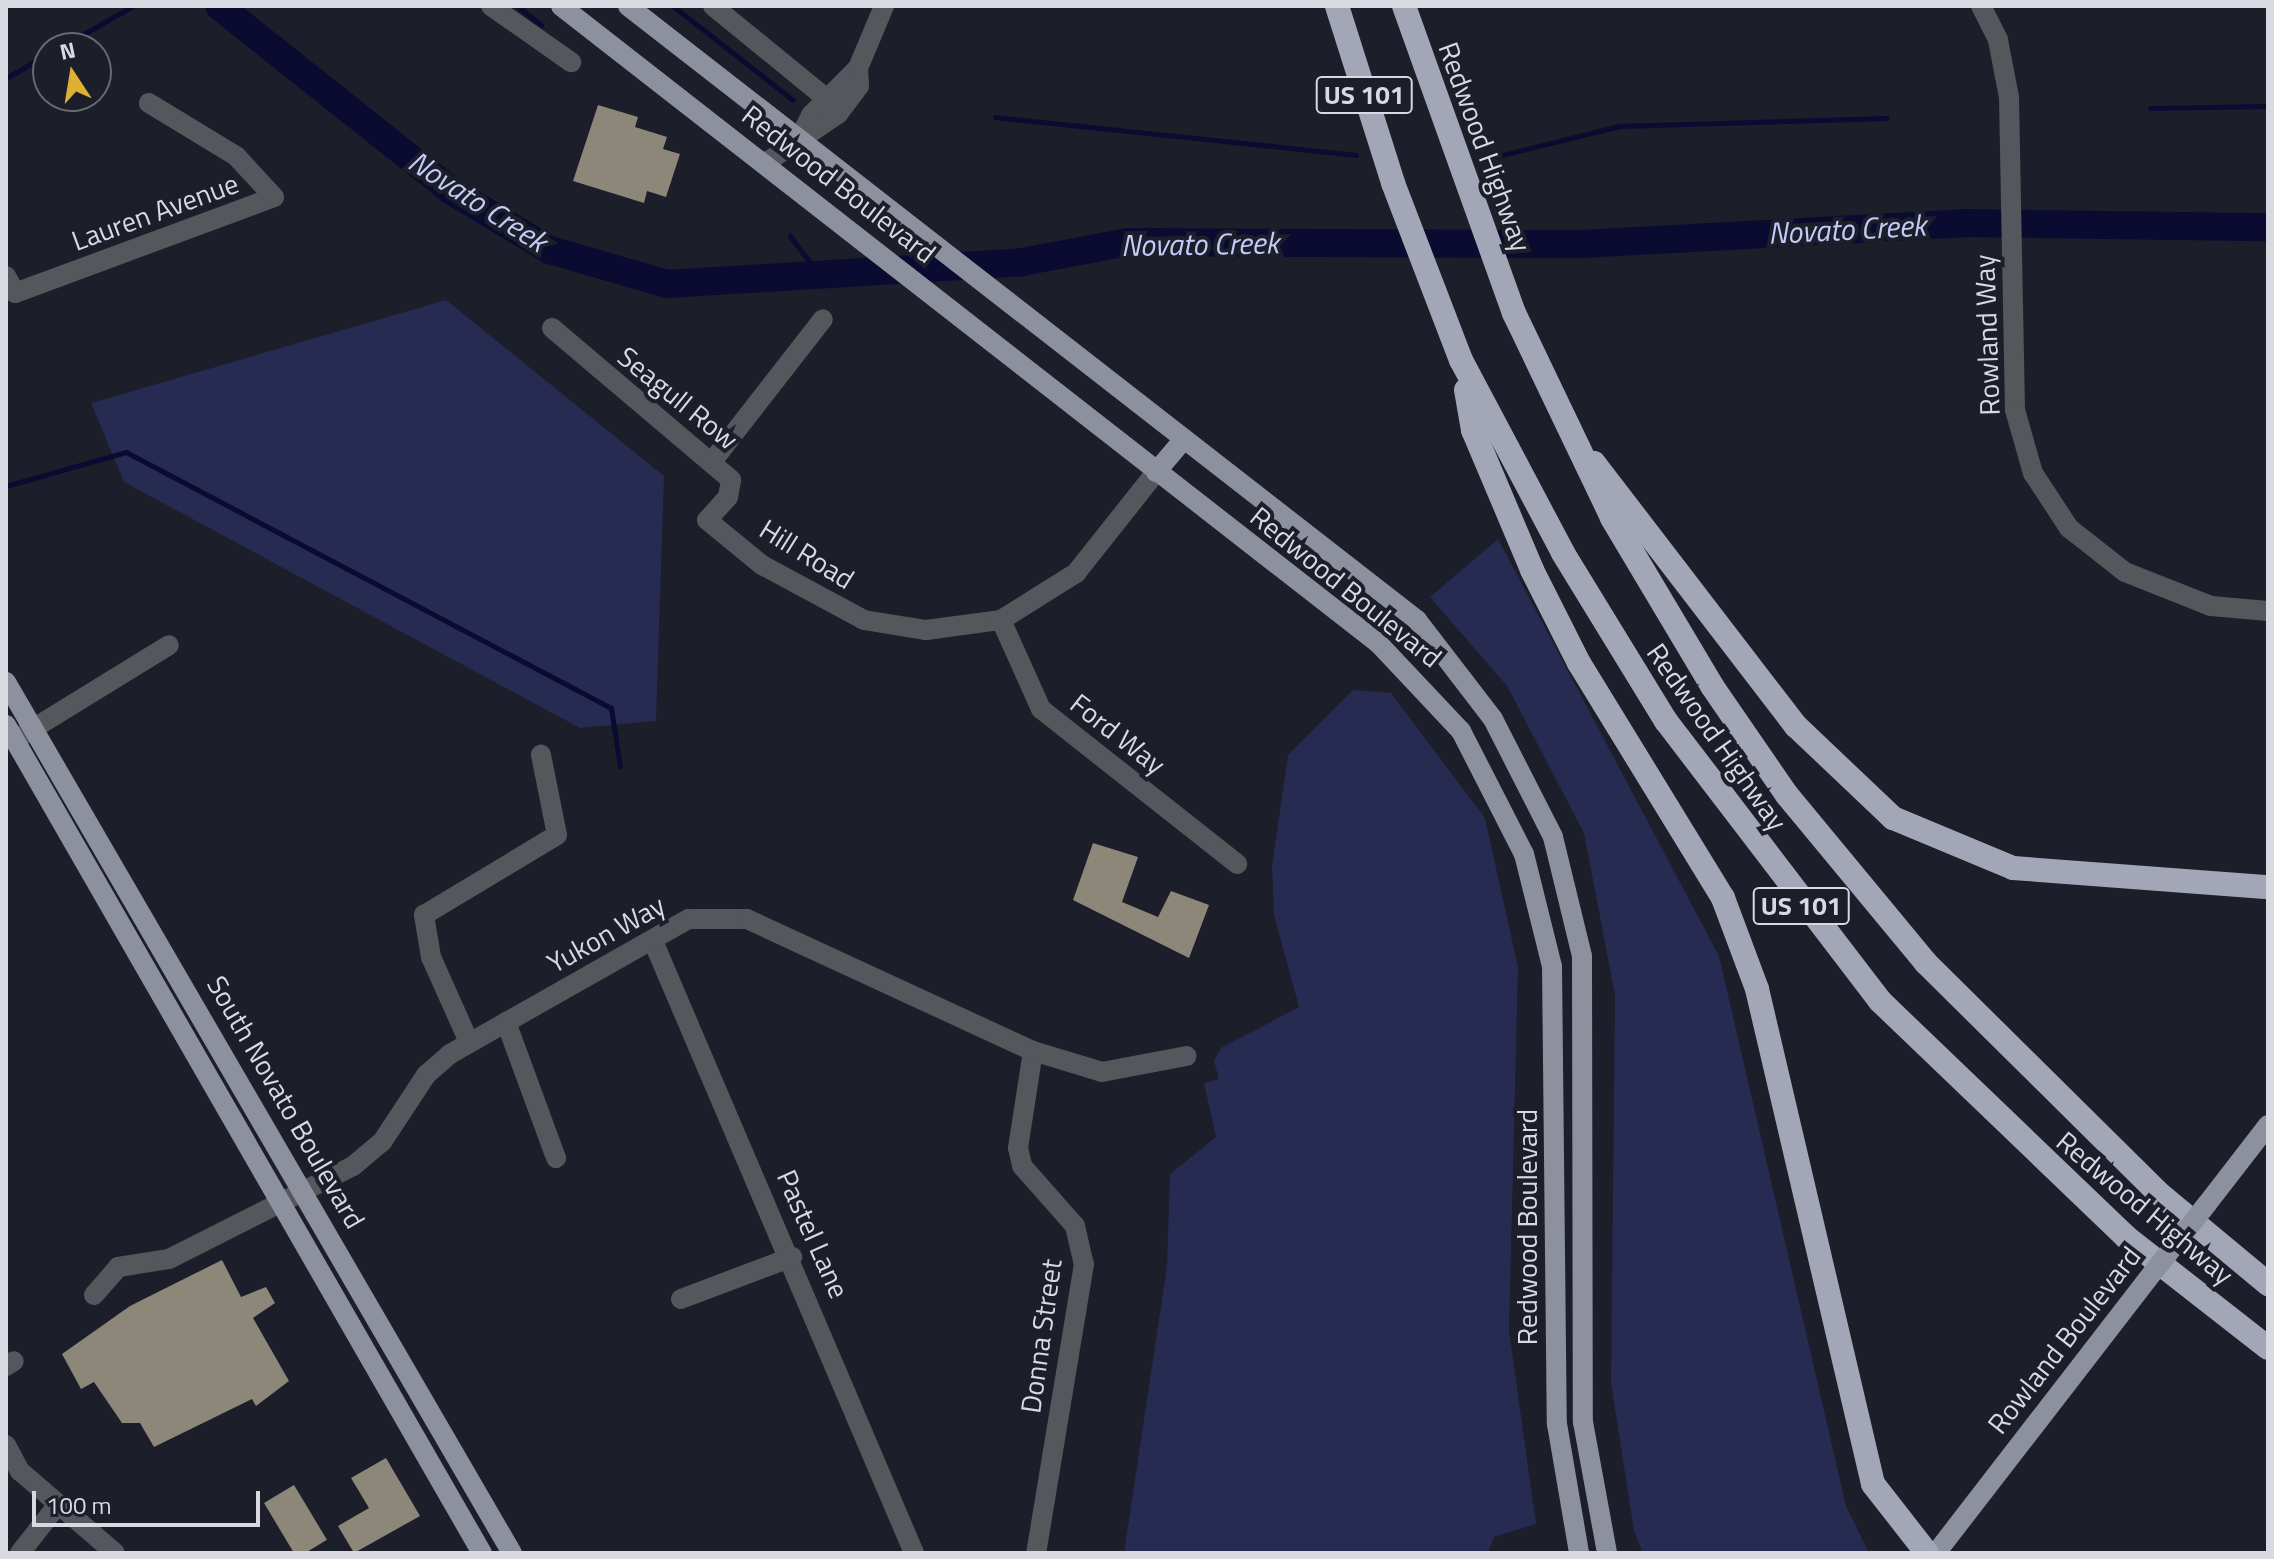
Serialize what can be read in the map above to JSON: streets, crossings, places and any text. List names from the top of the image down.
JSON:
{
  "streets": {
    "highway": ["US 101", "Redwood Highway"],
    "main road": ["Redwood Boulevard", "South Novato Boulevard", "Rowland Boulevard"],
    "street": [
      "Lauren Avenue",
      "Rowland Way",
      "Seagull Row",
      "Hill Road",
      "Ford Way",
      "Yukon Way",
      "Pastel Lane",
      "Donna Street"
    ]
  },
  "crossings": [
    ["Redwood Boulevard", "Hill Road"],
    ["Seagull Row", "Hill Road"],
    ["Hill Road", "Ford Way"],
    ["Yukon Way", "South Novato Boulevard"],
    ["Yukon Way", "Pastel Lane"],
    ["Yukon Way", "Donna Street"]
  ],
  "water": ["Novato Creek"],
  "scale_bar": "100 m",
  "north": "top"
}
